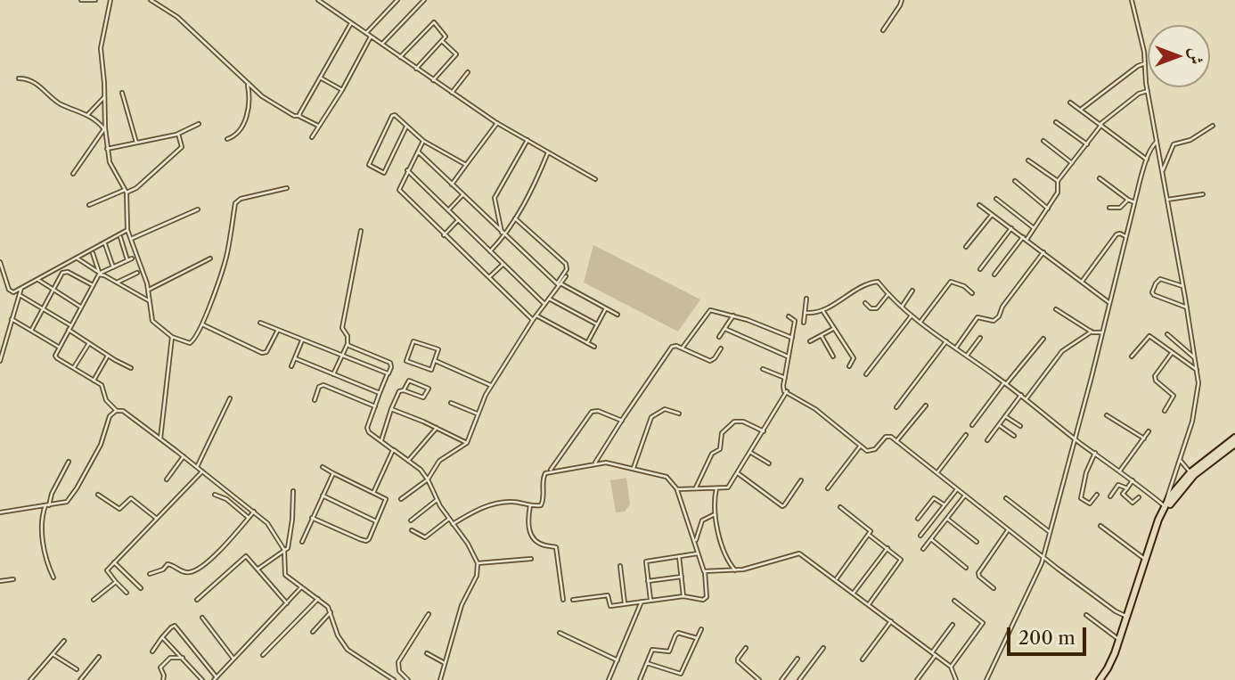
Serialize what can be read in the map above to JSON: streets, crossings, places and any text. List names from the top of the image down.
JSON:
{
  "scale_bar": "200 m",
  "north": "right"
}
